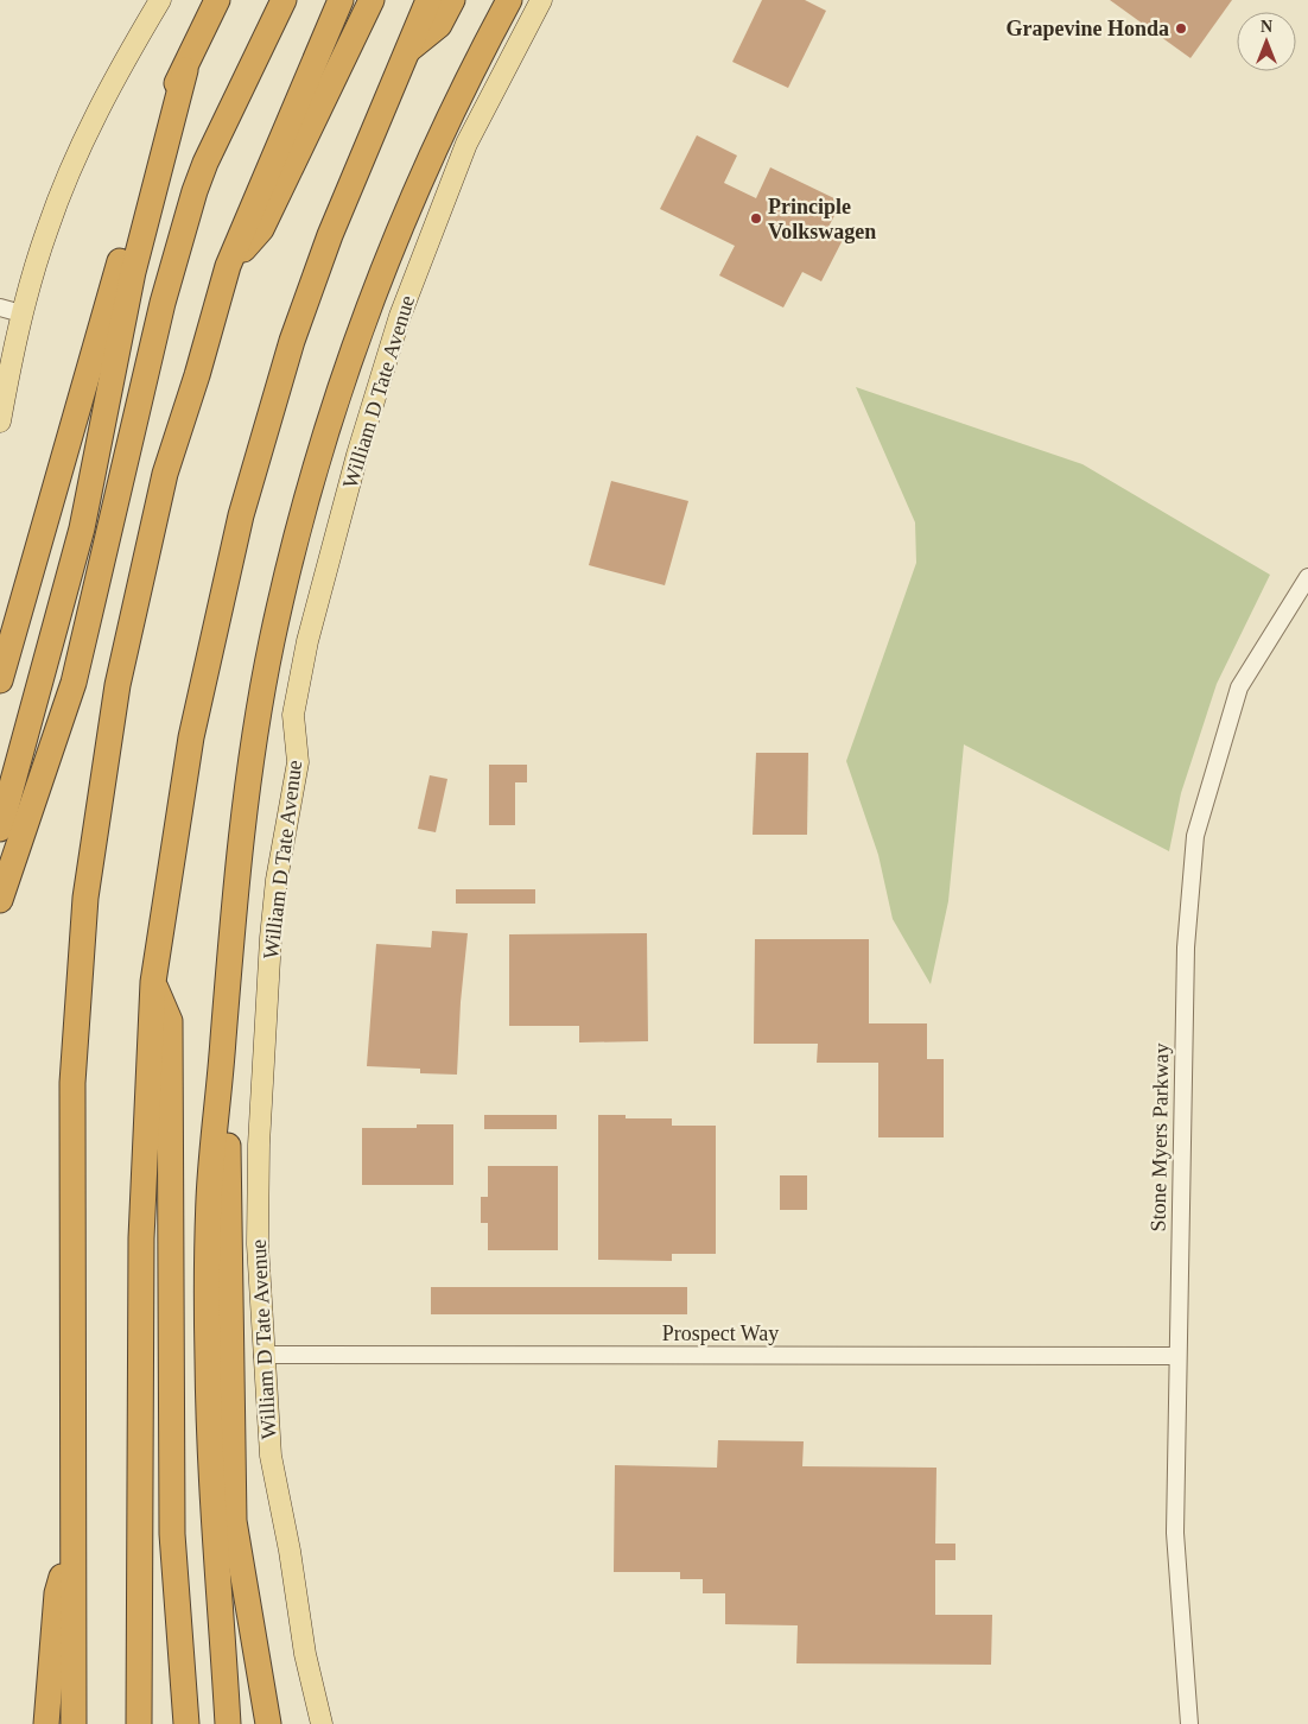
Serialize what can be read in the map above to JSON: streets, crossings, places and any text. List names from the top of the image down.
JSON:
{
  "streets": {
    "main road": ["William D Tate Avenue"],
    "street": ["Stone Myers Parkway", "Prospect Way"]
  },
  "crossings": [
    ["William D Tate Avenue", "Prospect Way"],
    ["Stone Myers Parkway", "Prospect Way"]
  ],
  "places": ["Grapevine Honda", "Principle Volkswagen"],
  "north": "top"
}
